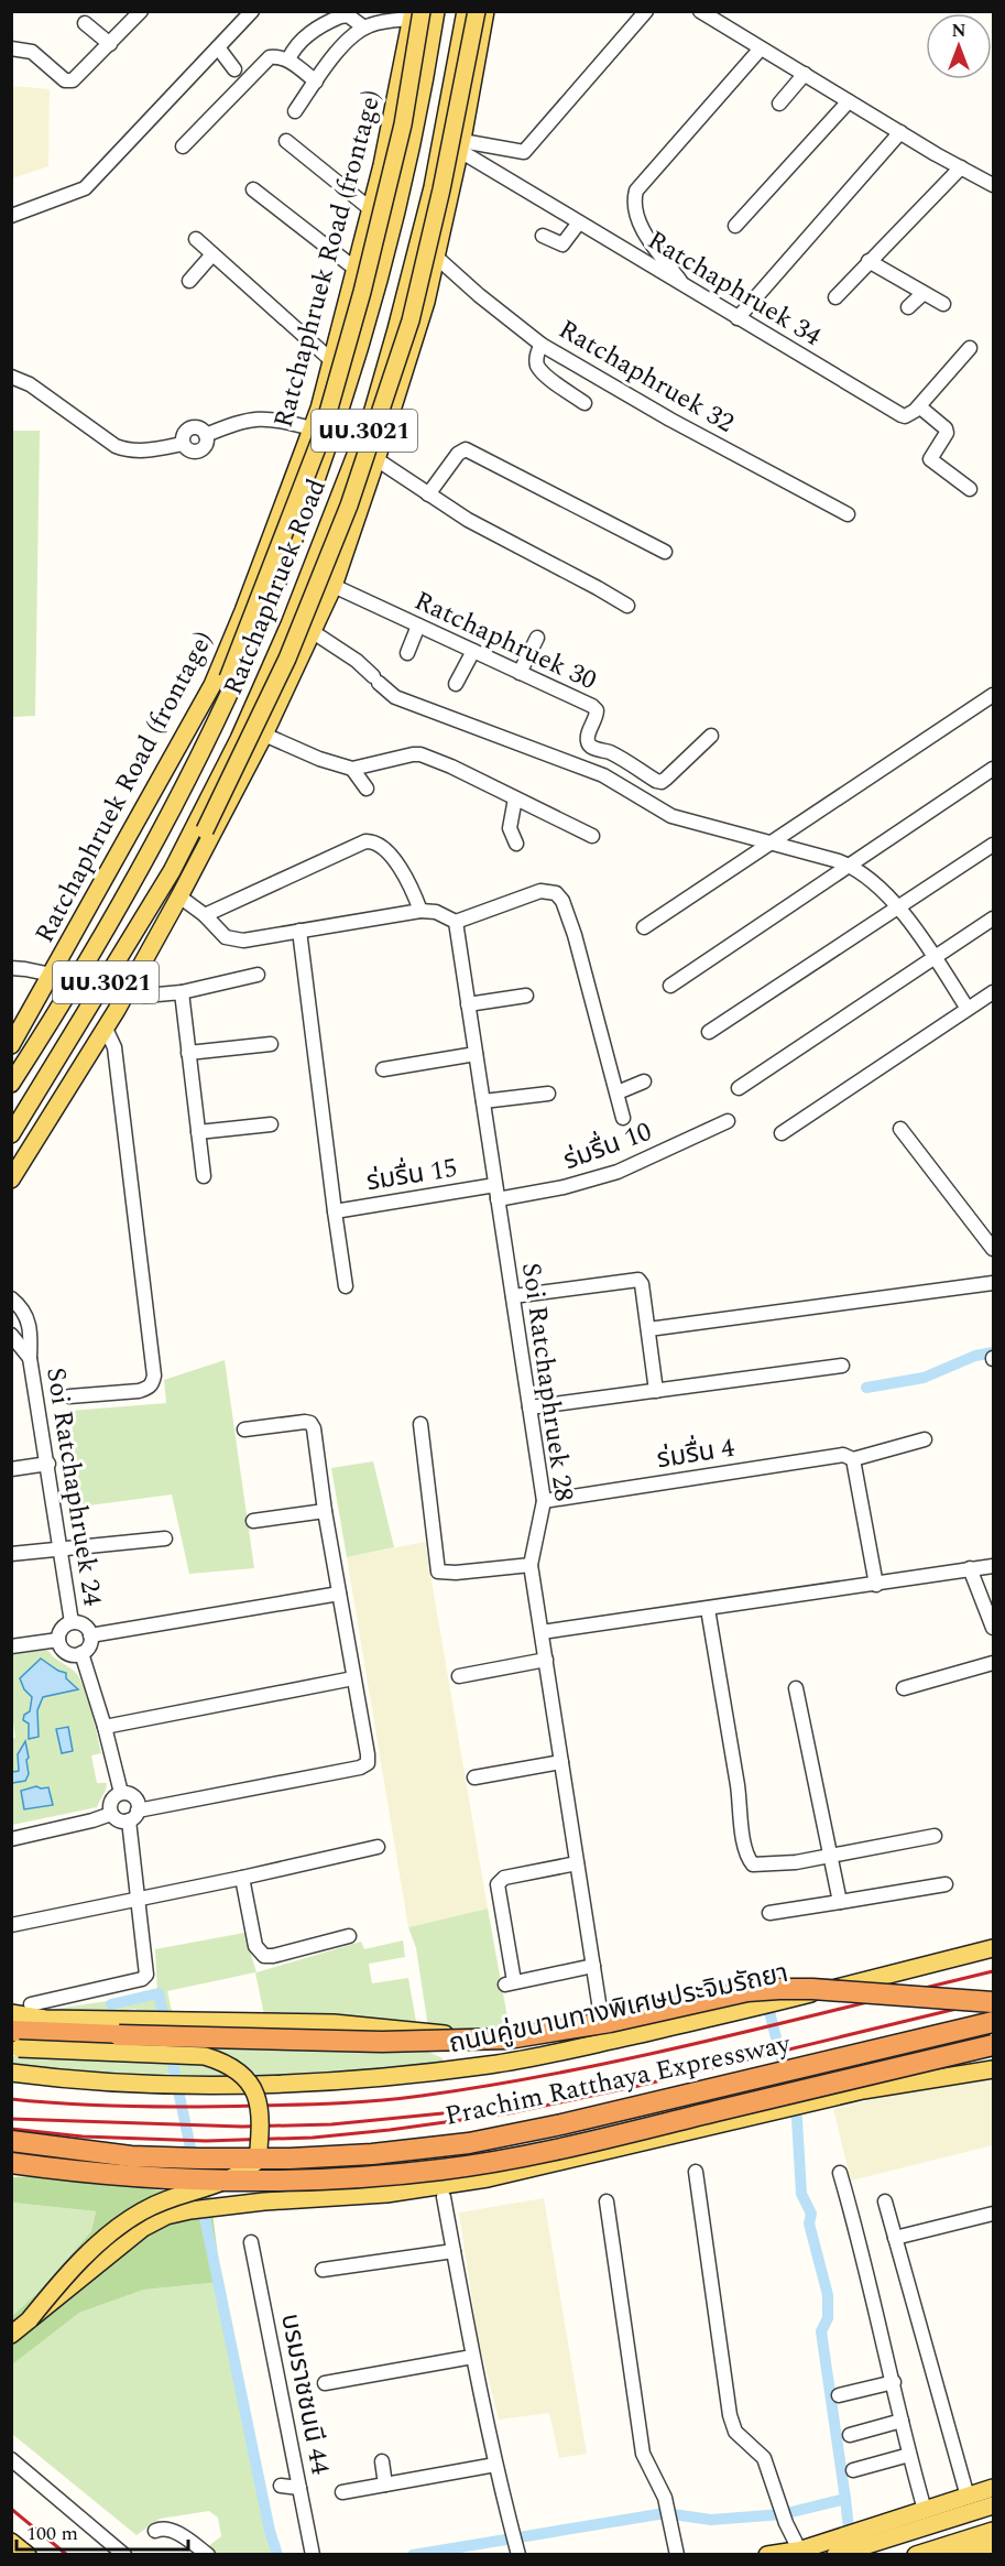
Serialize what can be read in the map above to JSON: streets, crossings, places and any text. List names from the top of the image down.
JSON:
{
  "streets": {
    "highway": ["Prachim Ratthaya Expressway"],
    "main road": [
      "Ratchaphruek Road (frontage)",
      "นบ.3021",
      "Ratchaphruek Road",
      "ถนนคู่ขนานทางพิเศษประจิมรัถยา"
    ],
    "street": [
      "Ratchaphruek 34",
      "Ratchaphruek 32",
      "Ratchaphruek 30",
      "ร่มรื่น 10",
      "ร่มรื่น 15",
      "Soi Ratchaphruek 28",
      "ร่มรื่น 4",
      "Soi Ratchaphruek 24",
      "บรมราชชนนี 44"
    ]
  },
  "crossings": [
    ["Ratchaphruek 32", "นบ.3021"],
    ["นบ.3021", "Ratchaphruek 30"],
    ["ร่มรื่น 10", "ร่มรื่น 15"],
    ["ร่มรื่น 10", "Soi Ratchaphruek 28"],
    ["ร่มรื่น 15", "Soi Ratchaphruek 28"],
    ["Soi Ratchaphruek 28", "ร่มรื่น 4"],
    ["Soi Ratchaphruek 28", "ถนนคู่ขนานทางพิเศษประจิมรัถยา"]
  ],
  "scale_bar": "100 m",
  "north": "top"
}
